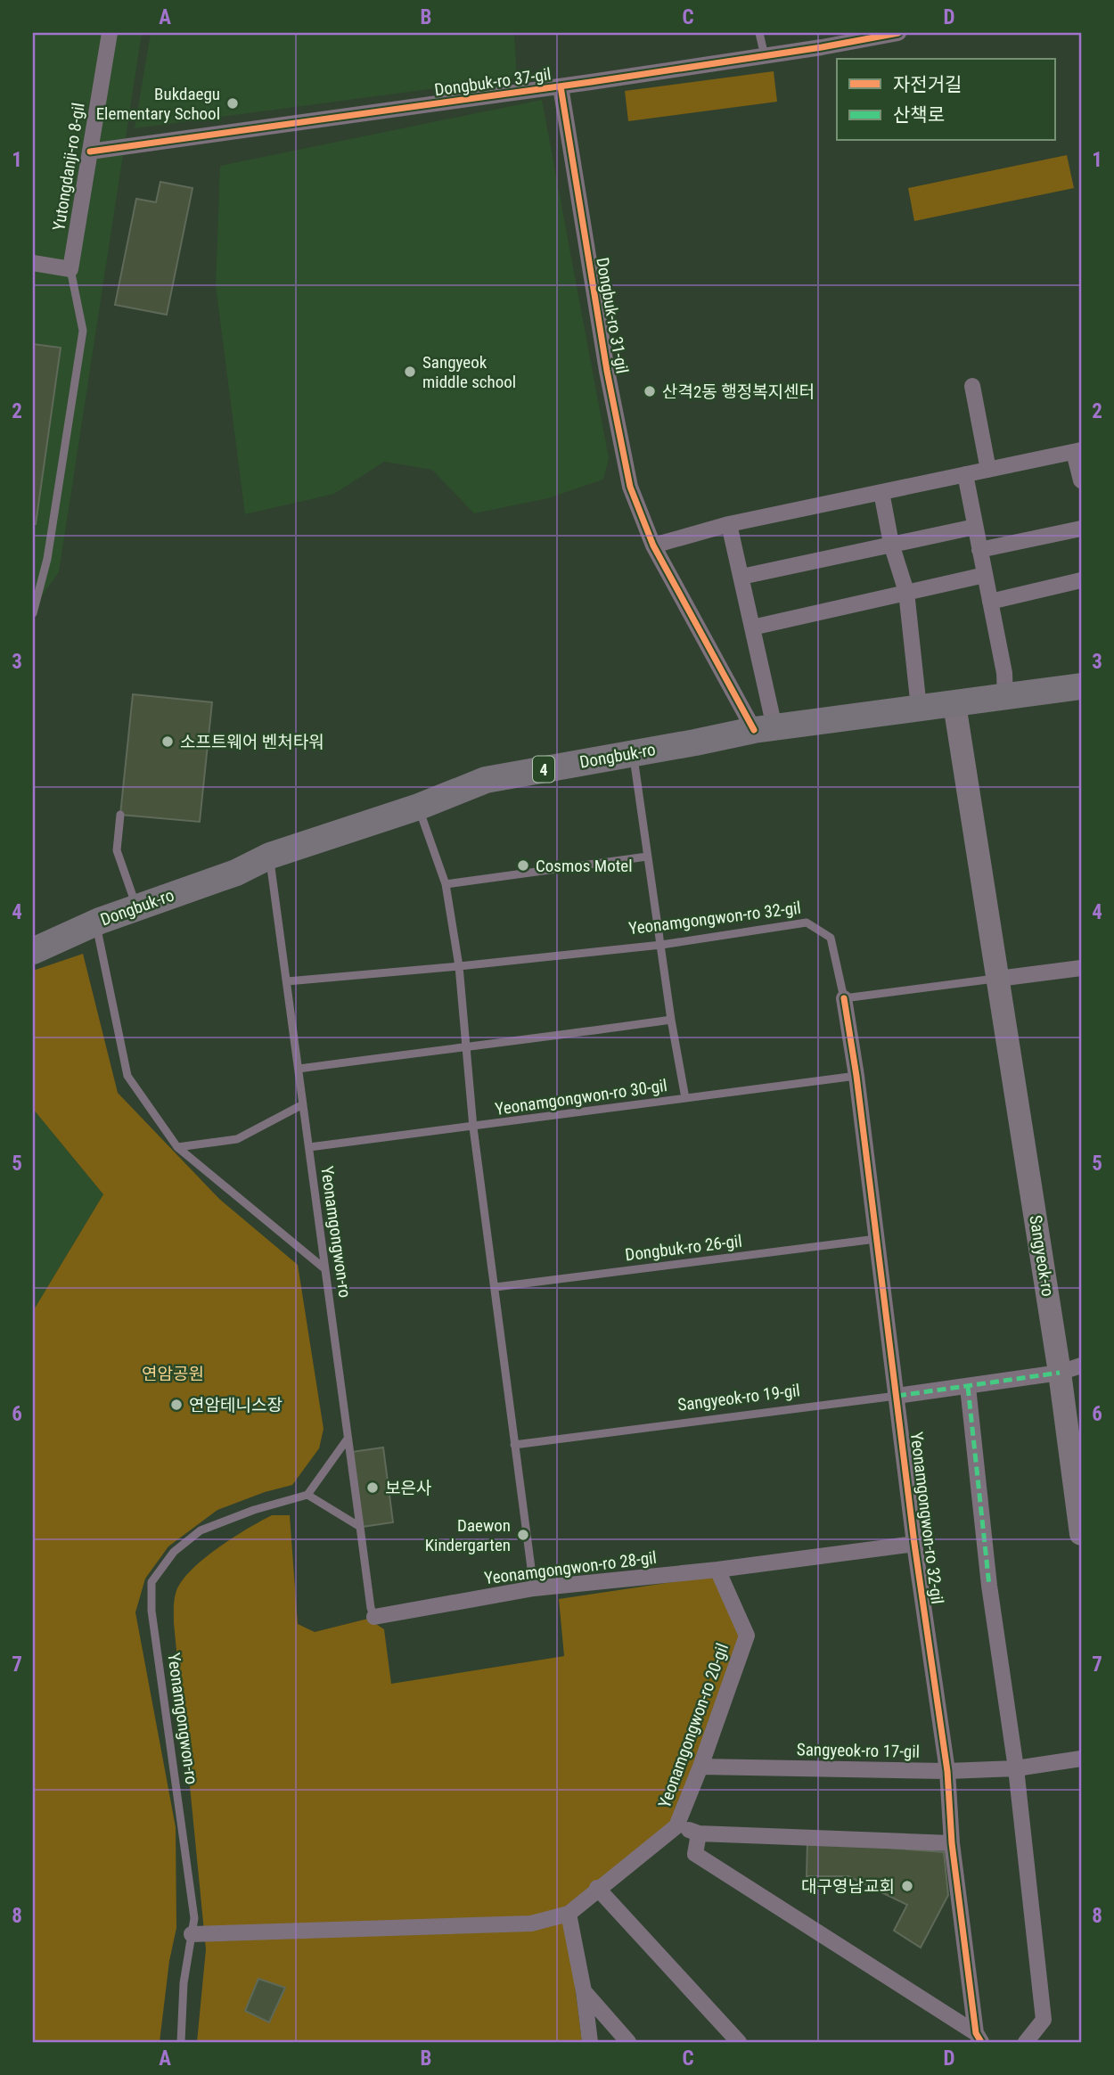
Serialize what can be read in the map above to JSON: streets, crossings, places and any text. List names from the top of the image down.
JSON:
{
  "streets": {
    "main road": ["Dongbuk-ro", "4"],
    "street": [
      "Dongbuk-ro 37-gil",
      "Yutongdanji-ro 8-gil",
      "Dongbuk-ro 31-gil",
      "Yeonamgongwon-ro 32-gil",
      "Sangyeok-ro",
      "Sangyeok-ro 19-gil",
      "Yeonamgongwon-ro 28-gil",
      "Yeonamgongwon-ro 20-gil",
      "Sangyeok-ro 17-gil"
    ],
    "lane": ["Yeonamgongwon-ro 30-gil", "Yeonamgongwon-ro", "Dongbuk-ro 26-gil"]
  },
  "crossings": [
    ["Dongbuk-ro 37-gil", "Yutongdanji-ro 8-gil"],
    ["Dongbuk-ro 37-gil", "Dongbuk-ro 31-gil"],
    ["Dongbuk-ro 31-gil", "Dongbuk-ro"],
    ["Dongbuk-ro", "Yeonamgongwon-ro"],
    ["Dongbuk-ro", "Sangyeok-ro"],
    ["Yeonamgongwon-ro 32-gil", "Yeonamgongwon-ro 30-gil"],
    ["Yeonamgongwon-ro 32-gil", "Yeonamgongwon-ro"],
    ["Yeonamgongwon-ro 32-gil", "Dongbuk-ro 26-gil"],
    ["Yeonamgongwon-ro 32-gil", "Sangyeok-ro 19-gil"],
    ["Yeonamgongwon-ro 32-gil", "Yeonamgongwon-ro 28-gil"],
    ["Yeonamgongwon-ro 32-gil", "Yeonamgongwon-ro 20-gil"],
    ["Yeonamgongwon-ro 32-gil", "Sangyeok-ro 17-gil"],
    ["Yeonamgongwon-ro 30-gil", "Yeonamgongwon-ro"],
    ["Yeonamgongwon-ro", "Yeonamgongwon-ro 28-gil"],
    ["Sangyeok-ro", "Sangyeok-ro 19-gil"],
    ["Yeonamgongwon-ro 28-gil", "Yeonamgongwon-ro 20-gil"],
    ["Yeonamgongwon-ro 20-gil", "Sangyeok-ro 17-gil"]
  ],
  "parks": ["연암공원"],
  "places": [
    "Bukdaegu Elementary School",
    "Sangyeok middle school",
    "산격2동 행정복지센터",
    "소프트웨어 벤처타워",
    "Cosmos Motel",
    "연암테니스장",
    "보은사",
    "Daewon Kindergarten",
    "대구영남교회"
  ],
  "legend": ["자전거길", "산책로"],
  "grid": {
    "columns": [
      "A",
      "B",
      "C",
      "D"
    ],
    "rows": [
      "1",
      "2",
      "3",
      "4",
      "5",
      "6",
      "7",
      "8"
    ]
  }
}
